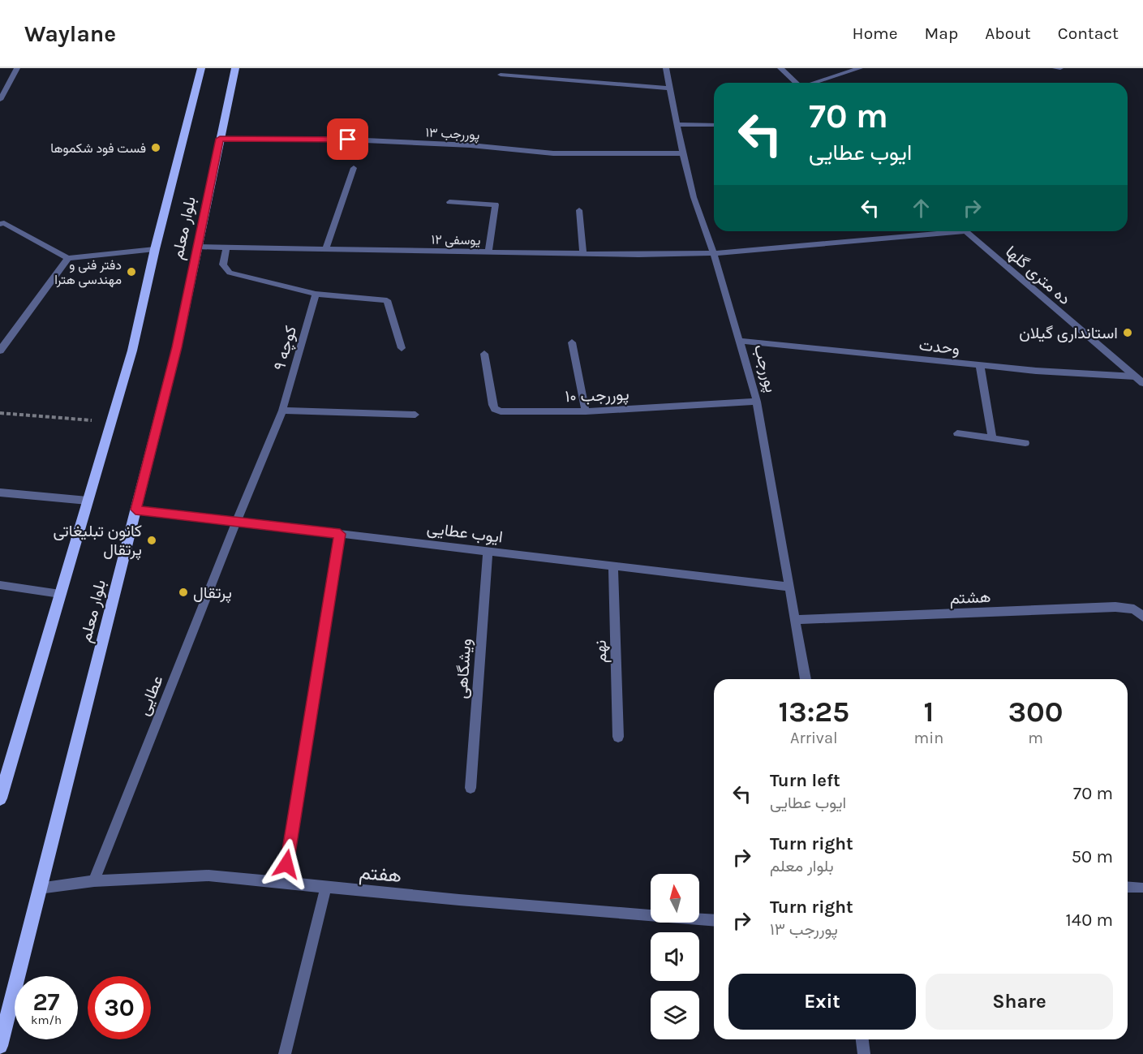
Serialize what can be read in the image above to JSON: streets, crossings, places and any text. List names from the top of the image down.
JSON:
{
  "streets": {
    "main road": ["بلوار معلم"],
    "street": [
      "پوررجب ۱۳",
      "یوسفی ۱۲",
      "ده متری گلها",
      "وحدت",
      "کوچه ۹",
      "پوررجب",
      "پوررجب ۱۰",
      "ایوب عطایی",
      "هشتم",
      "نهم",
      "ویشگاهی",
      "عطایی",
      "هفتم"
    ]
  },
  "crossings": [
    ["پوررجب ۱۳", "بلوار معلم"],
    ["پوررجب ۱۳", "پوررجب"],
    ["بلوار معلم", "یوسفی ۱۲"],
    ["بلوار معلم", "ایوب عطایی"],
    ["بلوار معلم", "هفتم"],
    ["یوسفی ۱۲", "پوررجب"],
    ["ده متری گلها", "وحدت"],
    ["وحدت", "پوررجب"],
    ["کوچه ۹", "ایوب عطایی"],
    ["کوچه ۹", "عطایی"],
    ["پوررجب", "پوررجب ۱۰"],
    ["پوررجب", "ایوب عطایی"],
    ["پوررجب", "هشتم"],
    ["ایوب عطایی", "نهم"],
    ["ایوب عطایی", "ویشگاهی"],
    ["ایوب عطایی", "عطایی"],
    ["عطایی", "هفتم"]
  ],
  "places": [
    "فست فود شکموها",
    "دفتر فنی و مهندسی هترا",
    "استانداری گیلان",
    "کانون تبلیغاتی پرتقال",
    "پرتقال"
  ],
  "north": "top",
  "page": {
    "header": "Waylane",
    "nav": [
      "Home",
      "Map",
      "About",
      "Contact"
    ],
    "turn": ["70 m", "ایوب عطایی"],
    "eta": [
      "13:25",
      "Arrival",
      "1",
      "min",
      "300",
      "m"
    ],
    "list": [
      {
        "name": "Turn left",
        "note": "ایوب عطایی",
        "value": "70 m"
      },
      {
        "name": "Turn right",
        "note": "بلوار معلم",
        "value": "50 m"
      },
      {
        "name": "Turn right",
        "note": "پوررجب ۱۳",
        "value": "140 m"
      }
    ],
    "buttons": ["Exit", "Share"],
    "speed": "27 km/h",
    "limit": "30"
  }
}
